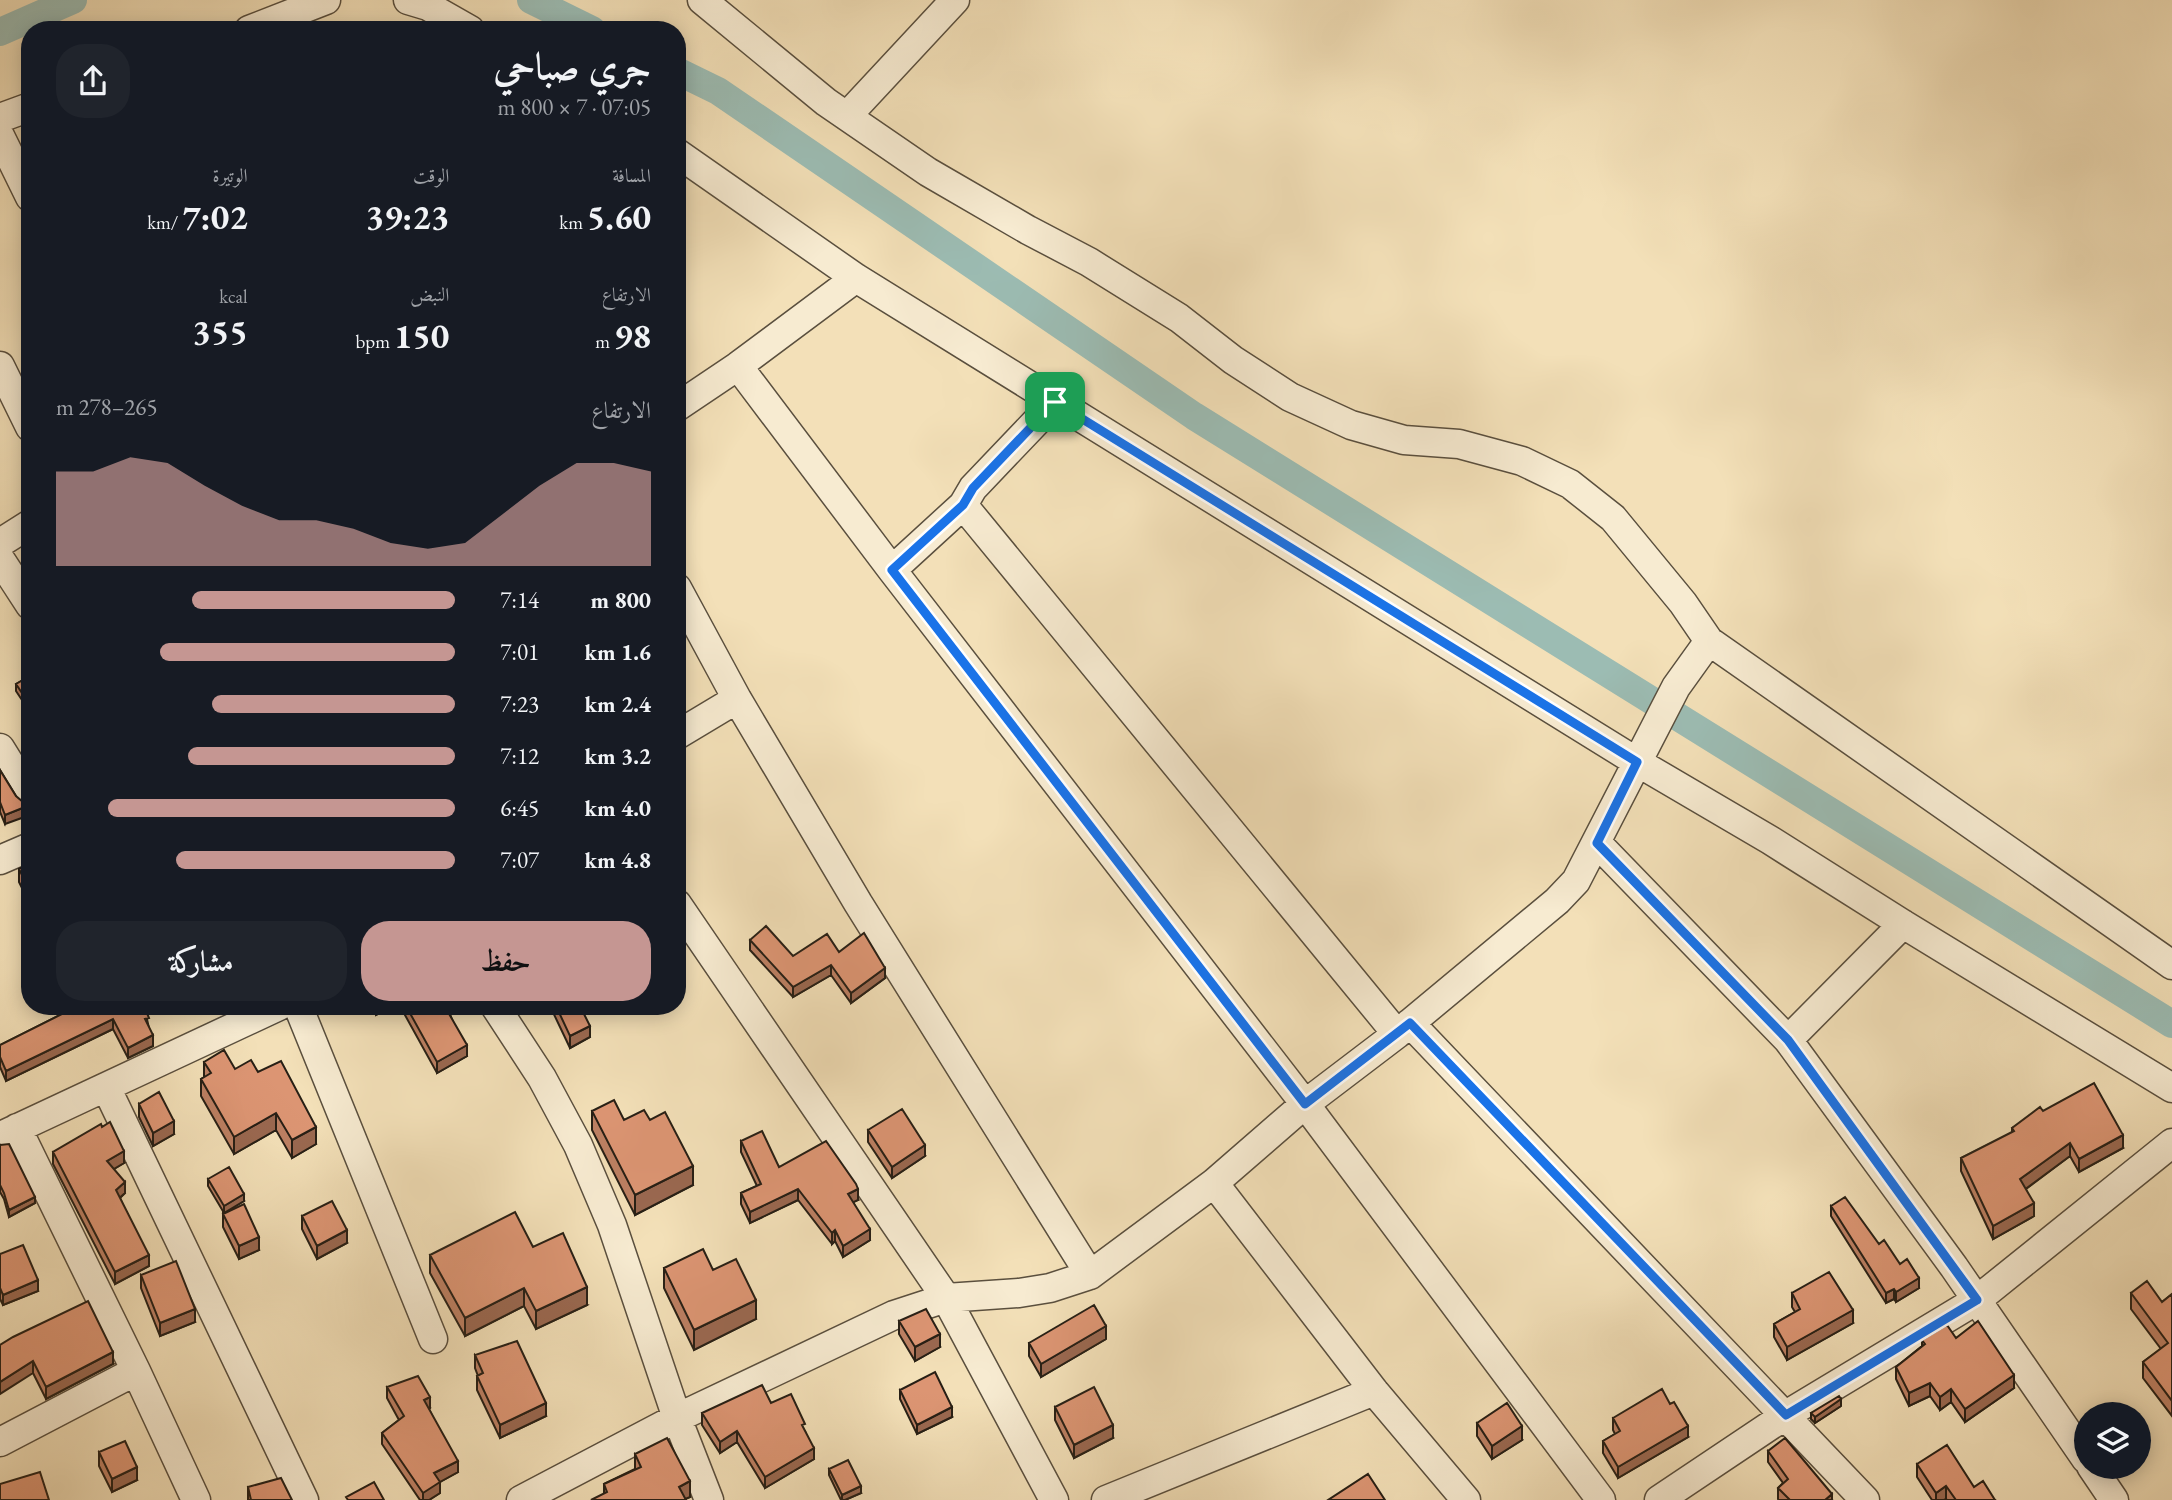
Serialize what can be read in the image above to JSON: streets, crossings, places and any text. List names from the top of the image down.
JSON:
{
  "page": {
    "heading": ["جري صباحي", "07:05 · 7 × 800 m"],
    "stats": [
      ["المسافة", "5.60 km"],
      ["الوقت", "39:23"],
      ["الوتيرة", "7:02 /km"],
      ["الارتفاع", "98 m"],
      ["النبض", "150 bpm"],
      ["kcal", "355"]
    ],
    "chart": ["الارتفاع", "265–278 m"],
    "list": [
      {
        "name": "800 m",
        "note": "7:14"
      },
      {
        "name": "1.6 km",
        "note": "7:01"
      },
      {
        "name": "2.4 km",
        "note": "7:23"
      },
      {
        "name": "3.2 km",
        "note": "7:12"
      },
      {
        "name": "4.0 km",
        "note": "6:45"
      },
      {
        "name": "4.8 km",
        "note": "7:07"
      }
    ],
    "buttons": ["حفظ", "مشاركة"]
  }
}
